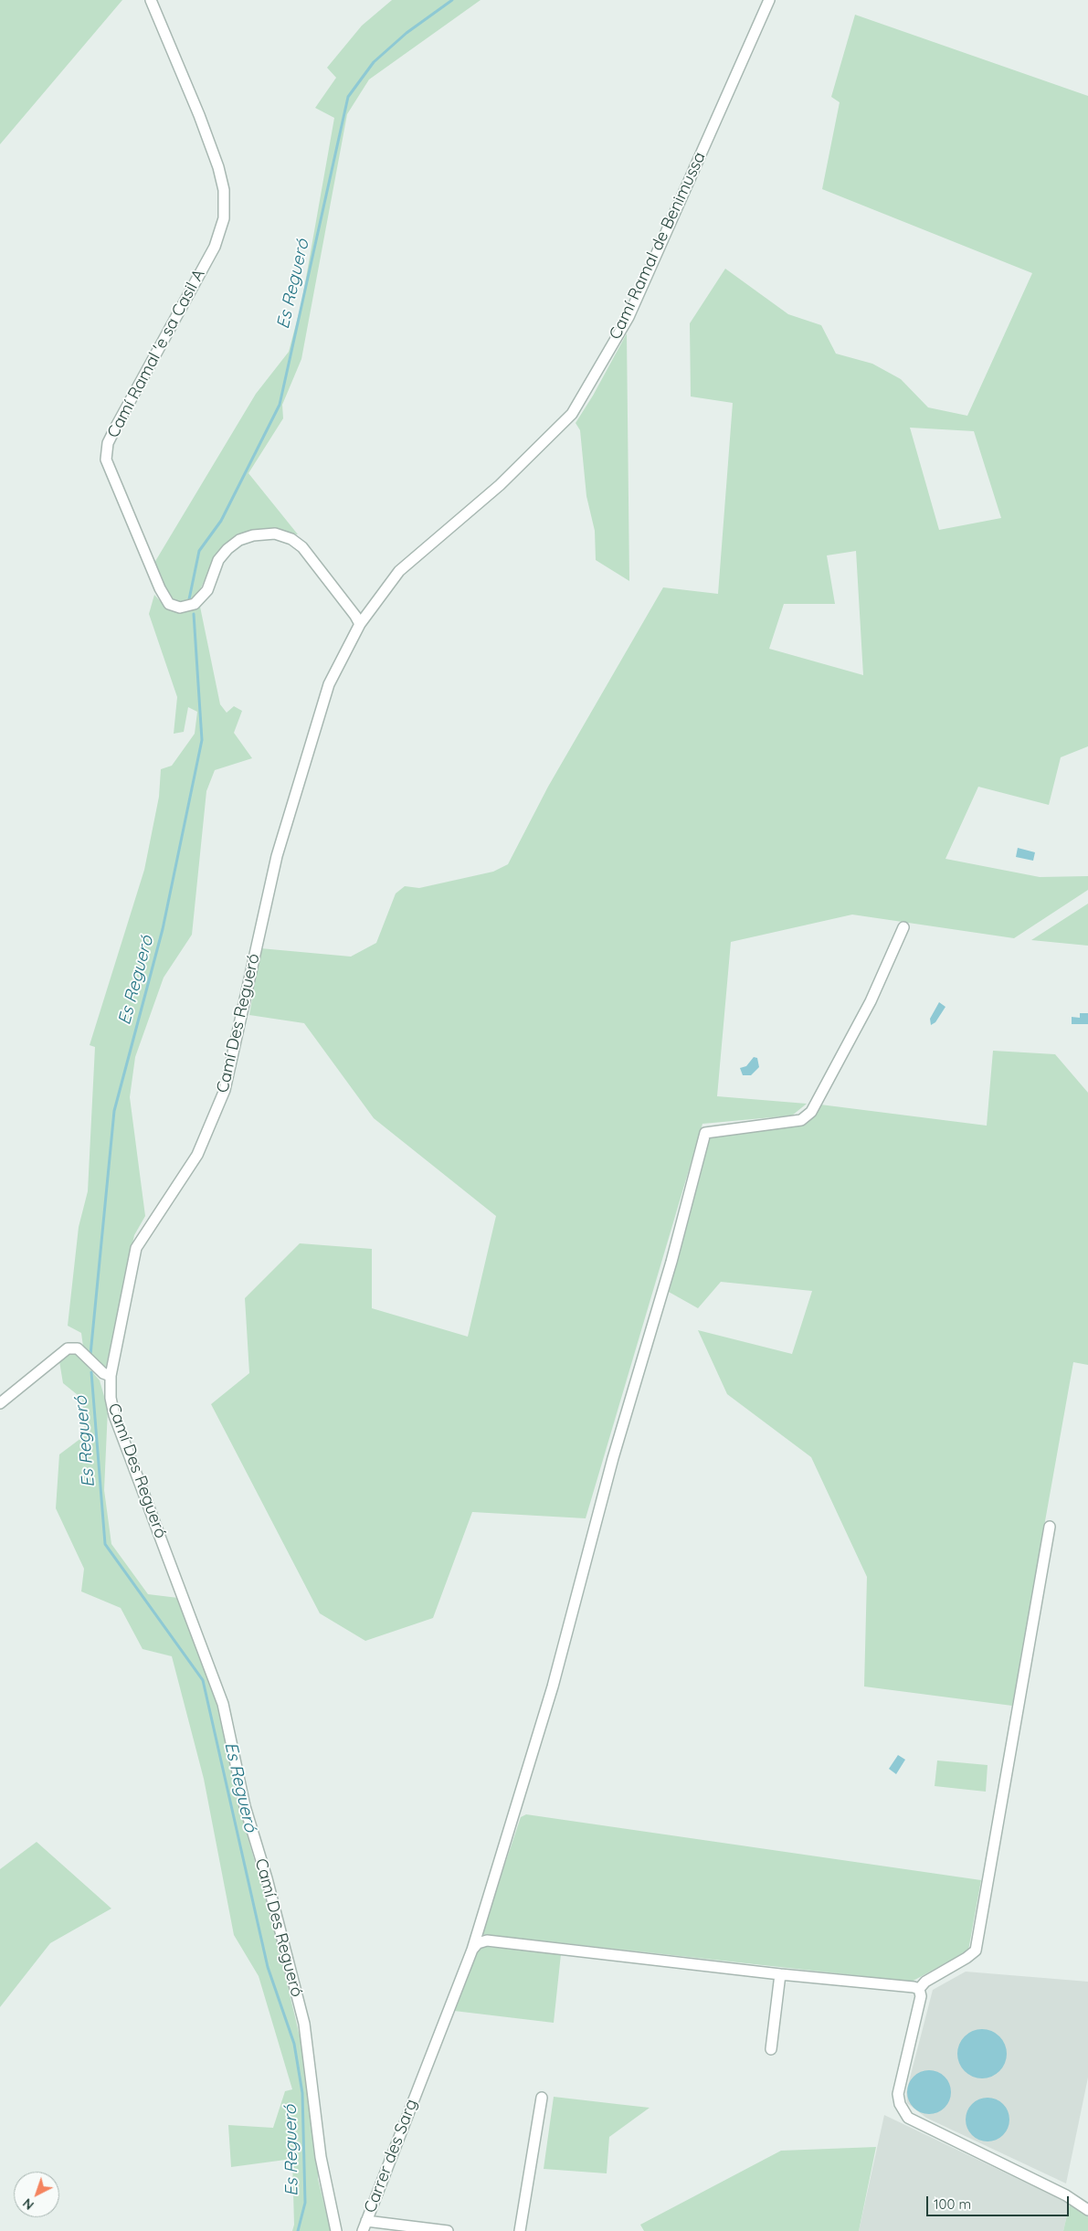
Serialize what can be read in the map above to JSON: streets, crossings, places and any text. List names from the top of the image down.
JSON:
{
  "streets": {
    "street": [
      "Camí Ramal de Benimussa",
      "Camí Ramal 'e sa Casil A",
      "Camí Des Regueró",
      "Carrer des Sarg"
    ]
  },
  "crossings": [
    ["Camí Ramal de Benimussa", "Camí Ramal 'e sa Casil A"],
    ["Camí Ramal de Benimussa", "Camí Des Regueró"],
    ["Camí Ramal 'e sa Casil A", "Camí Des Regueró"]
  ],
  "water": ["Es Regueró"],
  "scale_bar": "100 m",
  "north": "bottom left"
}
